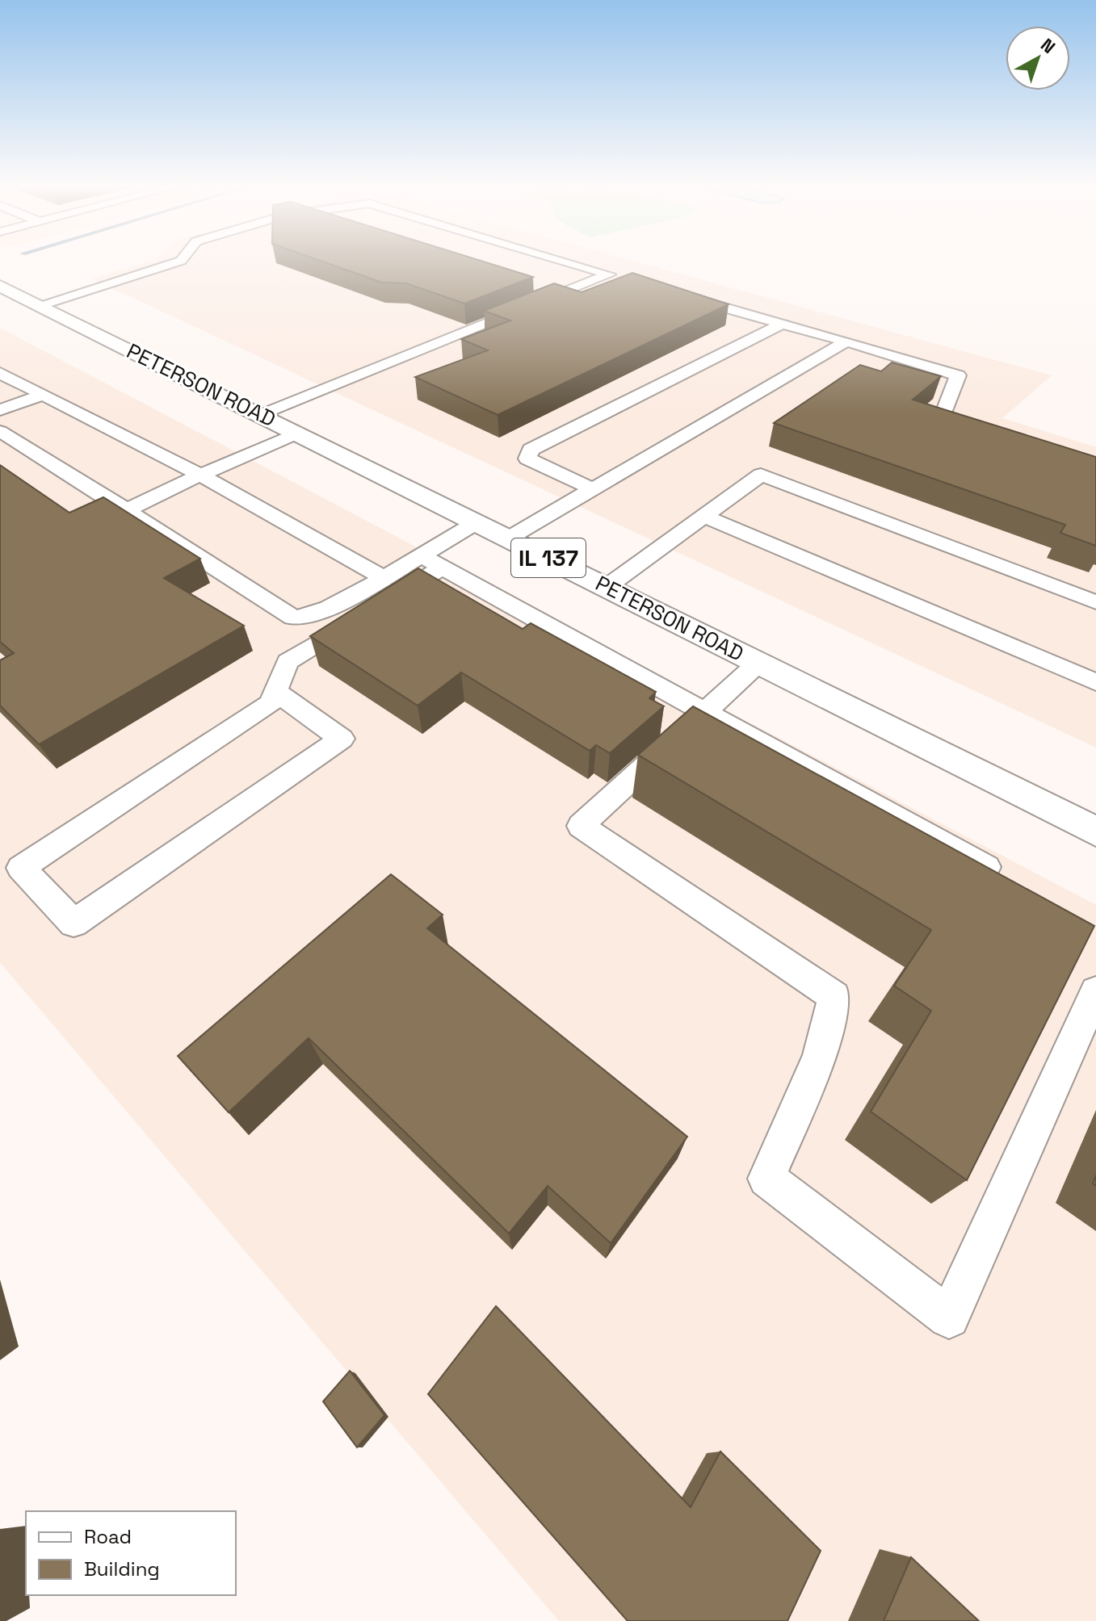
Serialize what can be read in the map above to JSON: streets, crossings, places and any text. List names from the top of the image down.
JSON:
{
  "streets": {
    "main road": ["PETERSON ROAD", "IL 137"]
  },
  "legend": ["Road", "Building"],
  "north": "top right"
}
